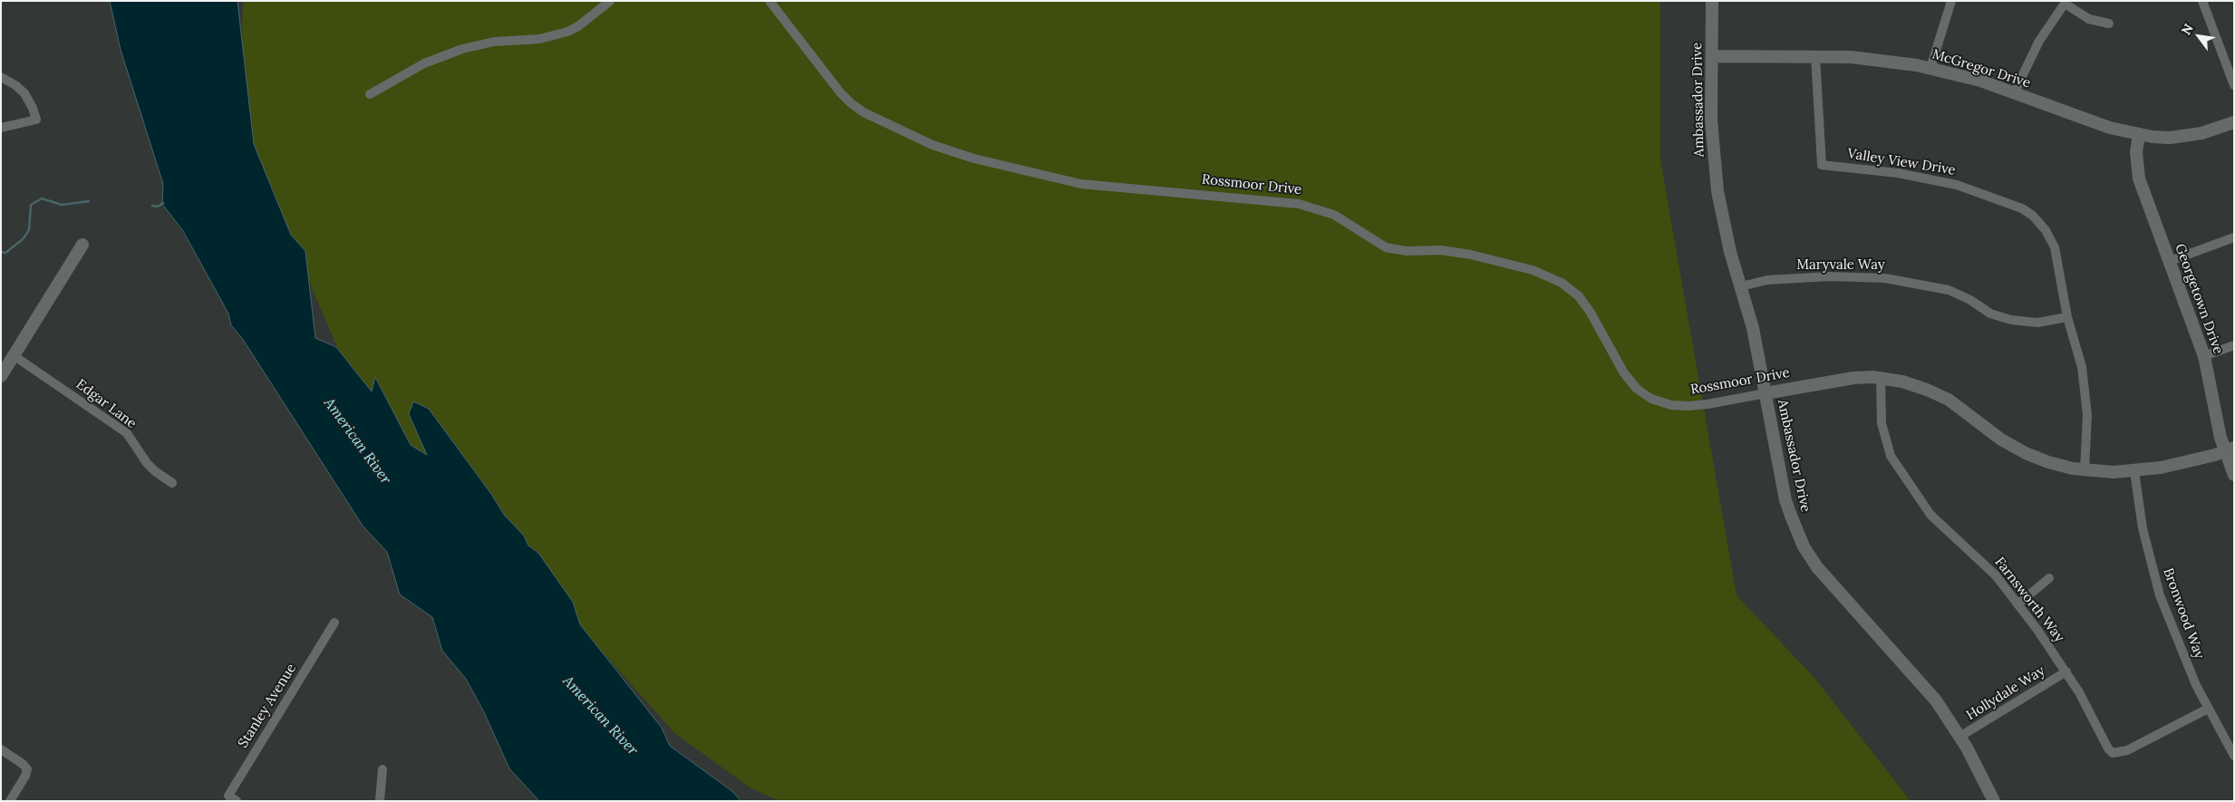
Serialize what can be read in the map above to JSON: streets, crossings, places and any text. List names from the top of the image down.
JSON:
{
  "streets": {
    "street": [
      "McGregor Drive",
      "Ambassador Drive",
      "Valley View Drive",
      "Rossmoor Drive",
      "Maryvale Way",
      "Georgetown Drive",
      "Edgar Lane",
      "Farnsworth Way",
      "Bronwood Way",
      "Hollydale Way",
      "Stanley Avenue"
    ]
  },
  "crossings": [
    ["McGregor Drive", "Ambassador Drive"],
    ["McGregor Drive", "Valley View Drive"],
    ["McGregor Drive", "Georgetown Drive"],
    ["Ambassador Drive", "Rossmoor Drive"],
    ["Ambassador Drive", "Maryvale Way"],
    ["Ambassador Drive", "Hollydale Way"],
    ["Valley View Drive", "Rossmoor Drive"],
    ["Valley View Drive", "Maryvale Way"],
    ["Rossmoor Drive", "Georgetown Drive"],
    ["Rossmoor Drive", "Farnsworth Way"],
    ["Rossmoor Drive", "Bronwood Way"],
    ["Farnsworth Way", "Bronwood Way"],
    ["Farnsworth Way", "Hollydale Way"]
  ],
  "water": ["American River"],
  "north": "top left"
}
